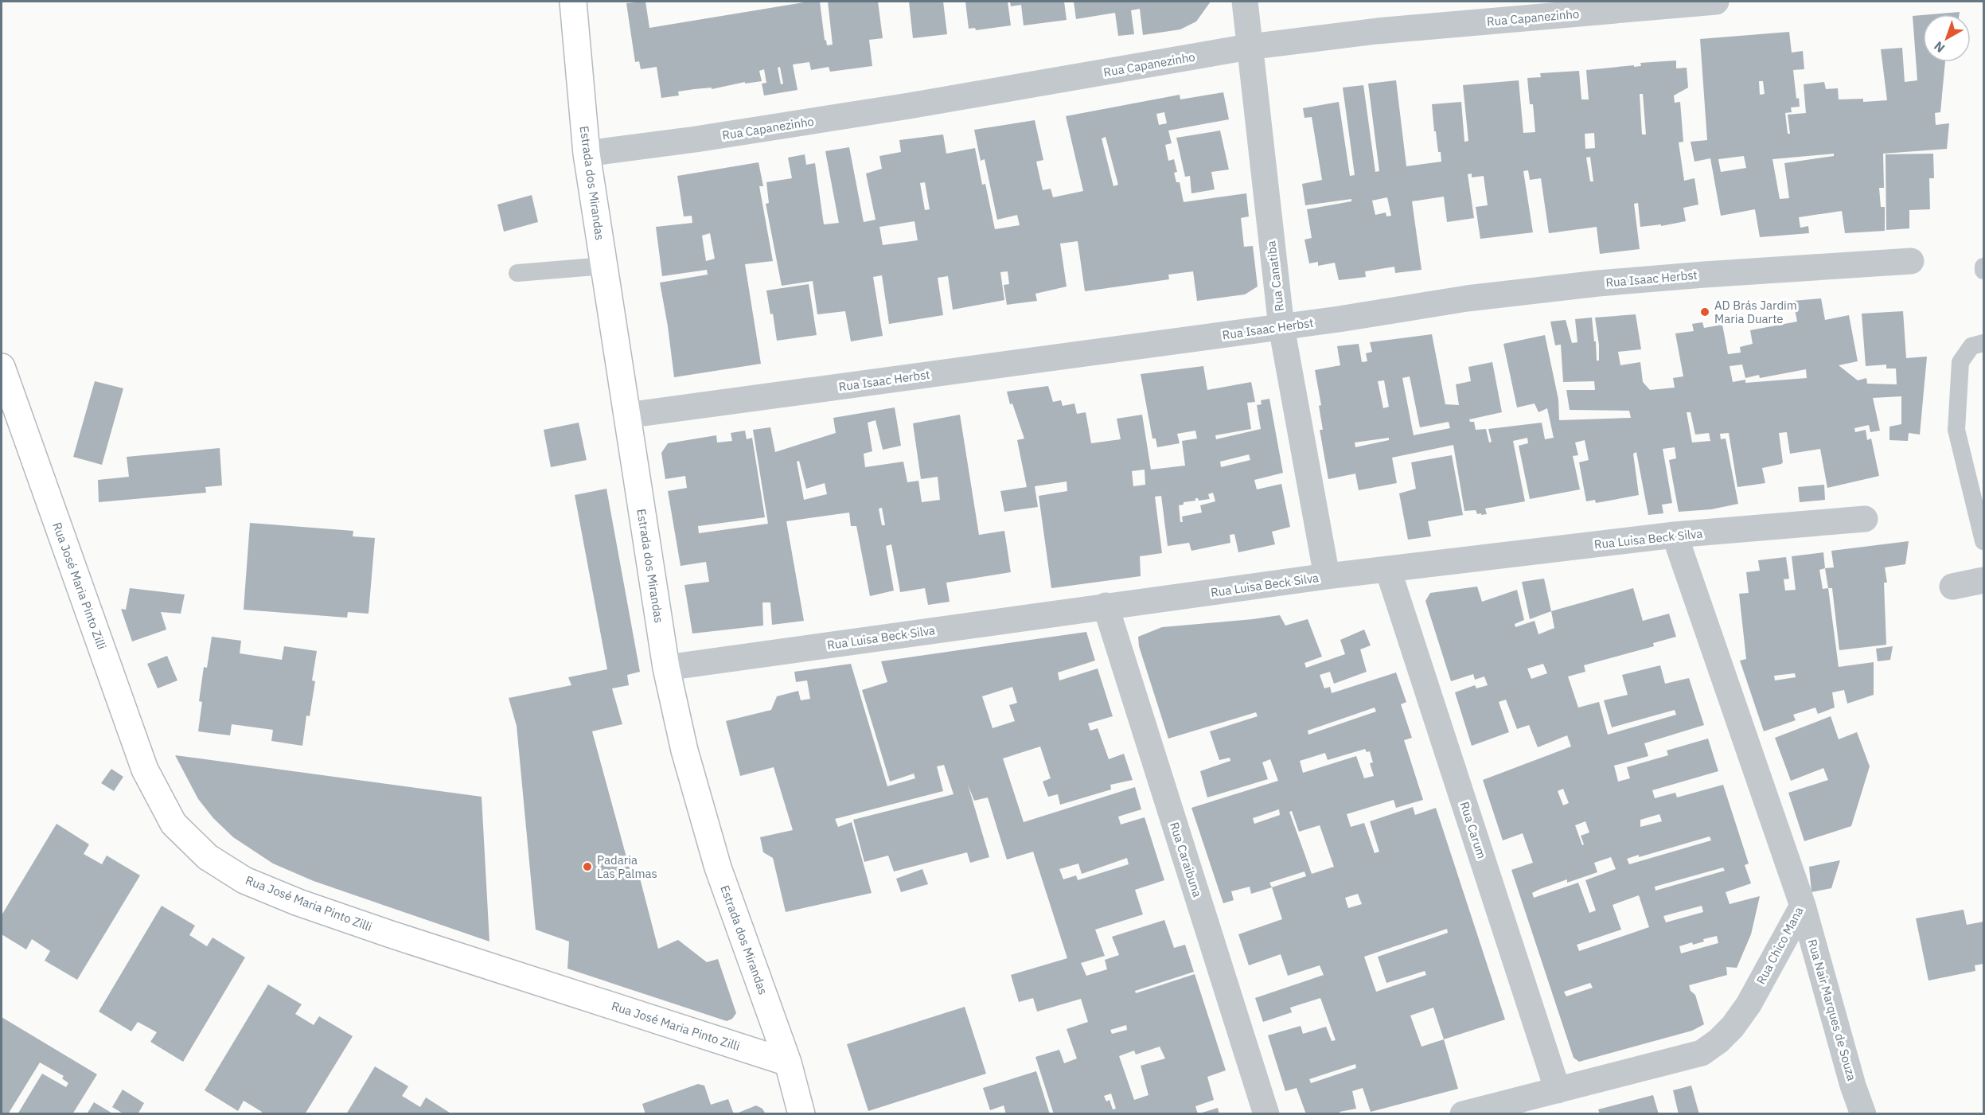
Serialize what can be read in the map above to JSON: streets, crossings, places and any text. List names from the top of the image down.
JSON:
{
  "streets": {
    "street": [
      "Rua Capanezinho",
      "Estrada dos Mirandas",
      "Rua Canatiba",
      "Rua Isaac Herbst",
      "Rua Luisa Beck Silva",
      "Rua José Maria Pinto Zilli",
      "Rua Carum",
      "Rua Caraibuna",
      "Rua Chico Mana",
      "Rua Nair Marques de Souza"
    ]
  },
  "crossings": [
    ["Rua Capanezinho", "Estrada dos Mirandas"],
    ["Rua Capanezinho", "Rua Canatiba"],
    ["Estrada dos Mirandas", "Rua Isaac Herbst"],
    ["Estrada dos Mirandas", "Rua Luisa Beck Silva"],
    ["Estrada dos Mirandas", "Rua José Maria Pinto Zilli"],
    ["Rua Canatiba", "Rua Isaac Herbst"],
    ["Rua Canatiba", "Rua Luisa Beck Silva"],
    ["Rua Luisa Beck Silva", "Rua Carum"],
    ["Rua Luisa Beck Silva", "Rua Caraibuna"],
    ["Rua Luisa Beck Silva", "Rua Chico Mana"],
    ["Rua Carum", "Rua Chico Mana"],
    ["Rua Chico Mana", "Rua Nair Marques de Souza"]
  ],
  "places": ["AD Brás Jardim Maria Duarte", "Padaria Las Palmas"],
  "north": "bottom left"
}
